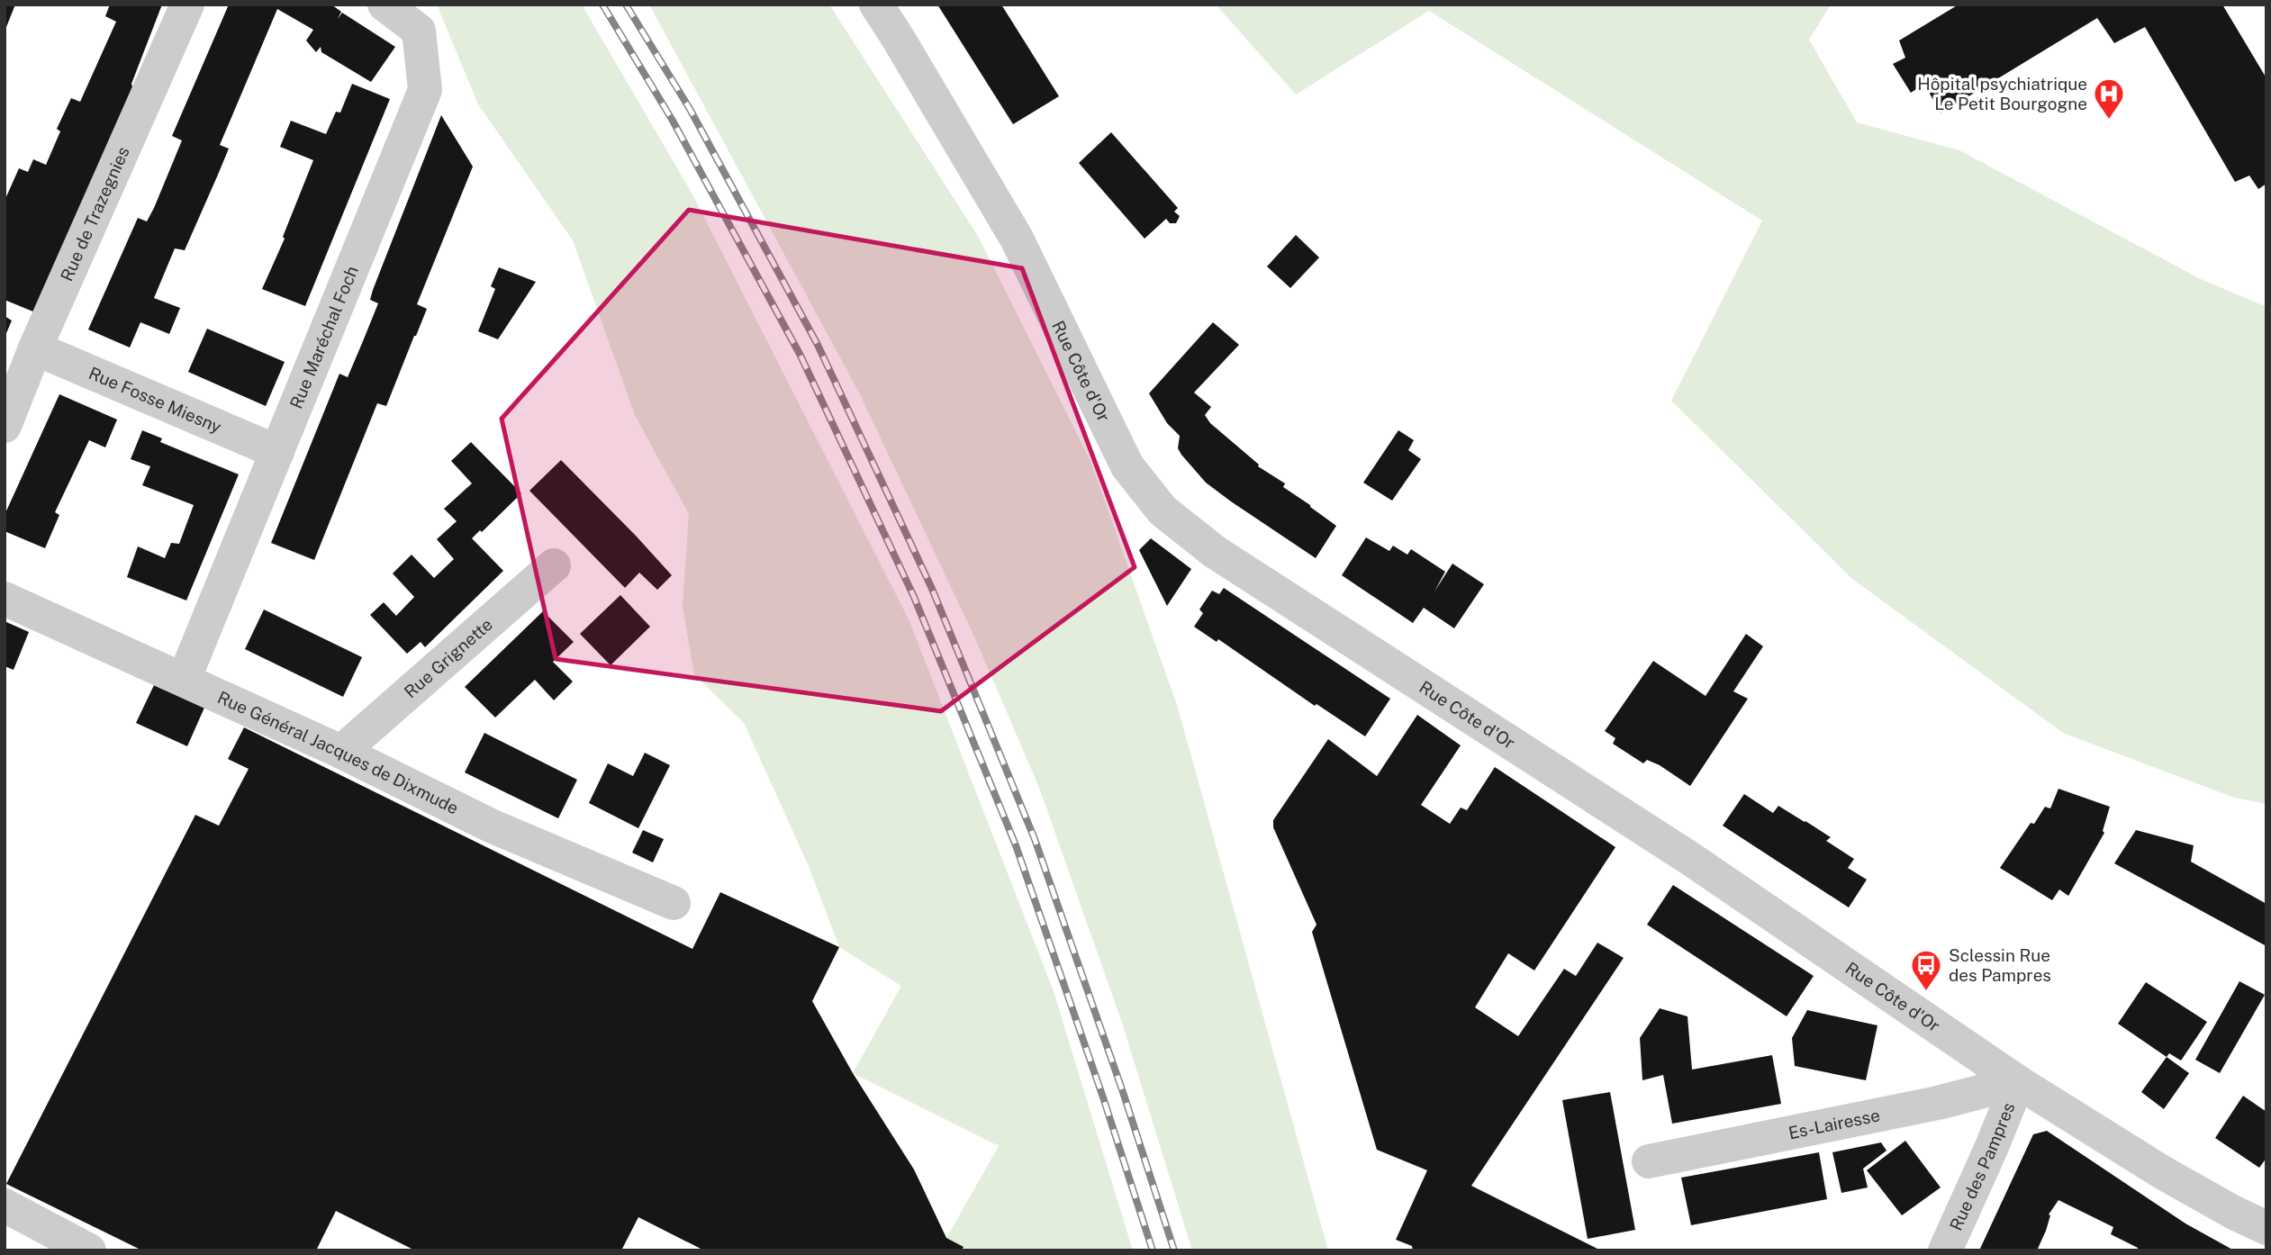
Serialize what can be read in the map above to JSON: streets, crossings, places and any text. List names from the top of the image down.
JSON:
{
  "streets": {
    "street": [
      "Rue de Trazegnies",
      "Rue Maréchal Foch",
      "Rue Côte d'Or",
      "Rue Fosse Miesny",
      "Rue Grignette",
      "Rue Général Jacques de Dixmude",
      "Es-Lairesse",
      "Rue des Pampres"
    ]
  },
  "crossings": [
    ["Rue de Trazegnies", "Rue Fosse Miesny"],
    ["Rue Maréchal Foch", "Rue Fosse Miesny"],
    ["Rue Maréchal Foch", "Rue Général Jacques de Dixmude"],
    ["Rue Côte d'Or", "Es-Lairesse"],
    ["Rue Côte d'Or", "Rue des Pampres"],
    ["Rue Grignette", "Rue Général Jacques de Dixmude"],
    ["Es-Lairesse", "Rue des Pampres"]
  ],
  "places": {
    "hospital": ["Hôpital psychiatrique Le Petit Bourgogne"],
    "bus stop": ["Sclessin Rue des Pampres"]
  }
}
